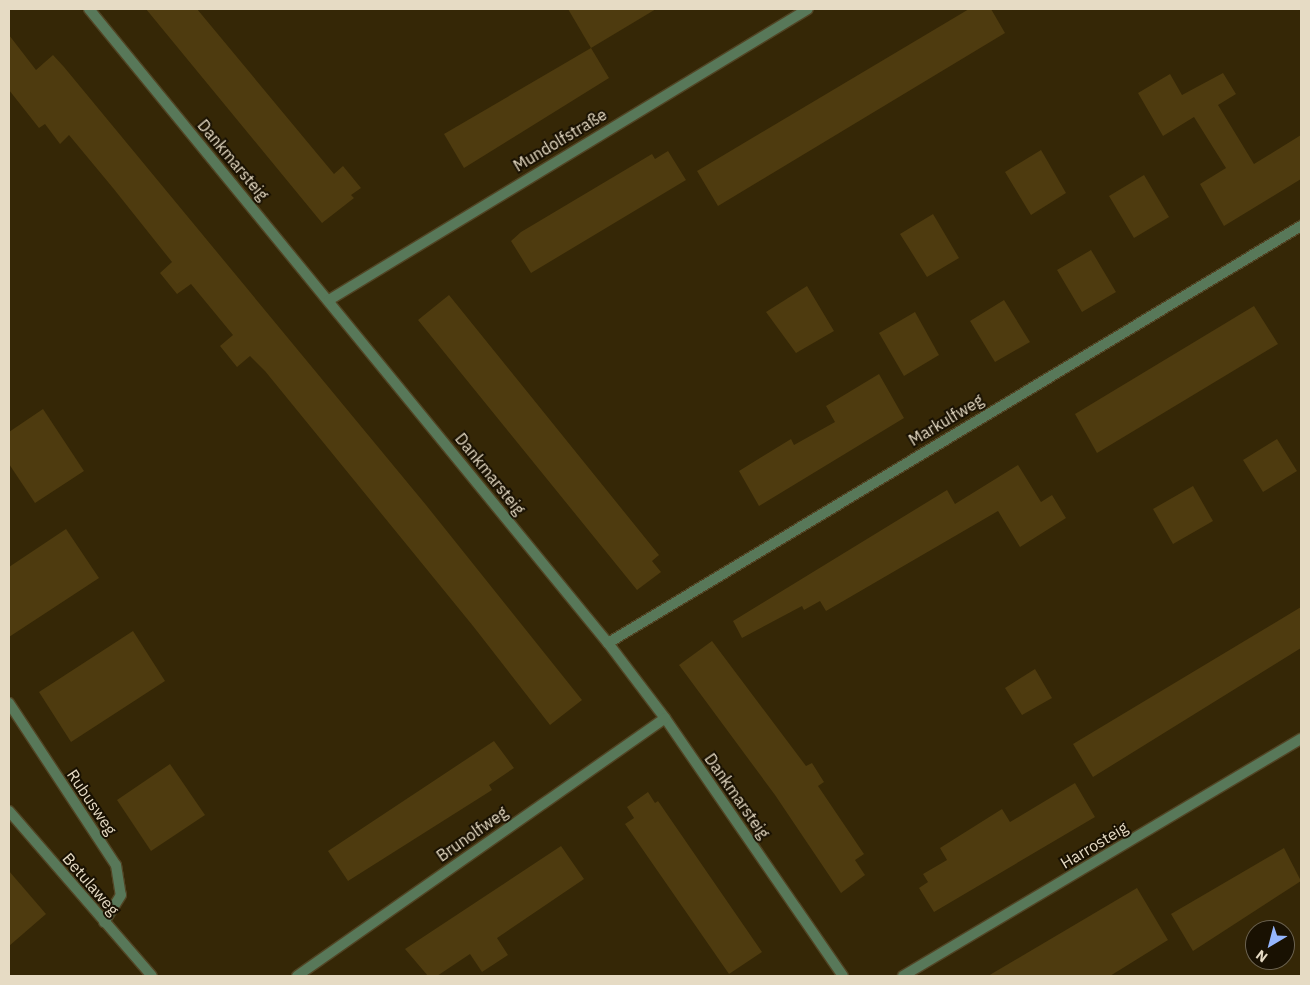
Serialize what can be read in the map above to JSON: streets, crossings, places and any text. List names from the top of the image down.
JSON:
{
  "streets": {
    "street": [
      "Mundolfstraße",
      "Dankmarsteig",
      "Markulfweg",
      "Rubusweg",
      "Brunolfweg",
      "Harrosteig",
      "Betulaweg"
    ]
  },
  "crossings": [
    ["Mundolfstraße", "Dankmarsteig"],
    ["Dankmarsteig", "Markulfweg"],
    ["Dankmarsteig", "Brunolfweg"],
    ["Rubusweg", "Betulaweg"]
  ],
  "north": "bottom left"
}
